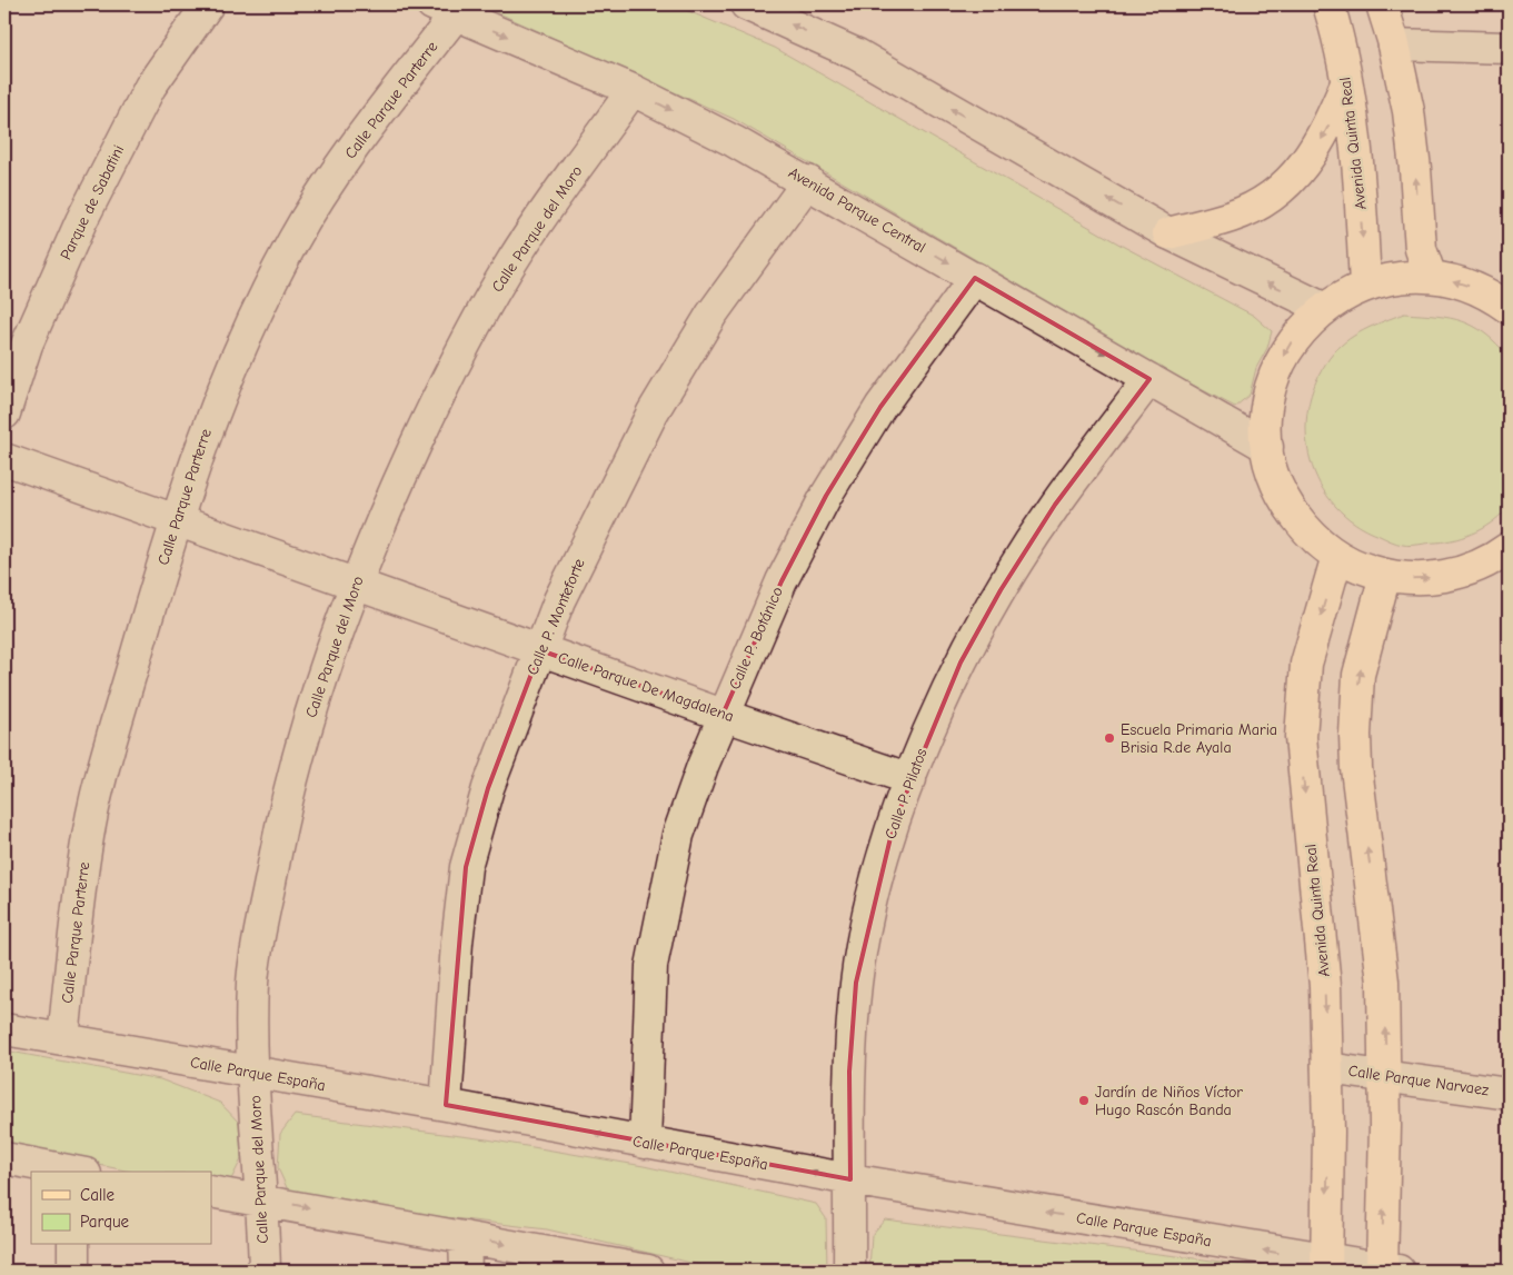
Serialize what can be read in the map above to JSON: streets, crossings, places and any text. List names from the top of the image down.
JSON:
{
  "streets": {
    "main road": ["Avenida Quinta Real"],
    "street": [
      "Calle Parque Parterre",
      "Parque de Sabatini",
      "Avenida Parque Central",
      "Calle Parque del Moro",
      "Calle P. Monteforte",
      "Calle P. Botánico",
      "Calle Parque De Magdalena",
      "Calle P. Pilatos",
      "Calle Parque España",
      "Calle Parque Narvaez"
    ]
  },
  "crossings": [
    ["Calle Parque Parterre", "Avenida Parque Central"],
    ["Calle Parque Parterre", "Calle Parque De Magdalena"],
    ["Calle Parque Parterre", "Calle Parque España"],
    ["Avenida Quinta Real", "Calle Parque España"],
    ["Avenida Quinta Real", "Calle Parque Narvaez"],
    ["Avenida Parque Central", "Calle Parque del Moro"],
    ["Avenida Parque Central", "Calle P. Monteforte"],
    ["Avenida Parque Central", "Calle P. Botánico"],
    ["Avenida Parque Central", "Calle P. Pilatos"],
    ["Calle Parque del Moro", "Calle Parque De Magdalena"],
    ["Calle Parque del Moro", "Calle Parque España"],
    ["Calle P. Monteforte", "Calle Parque De Magdalena"],
    ["Calle P. Monteforte", "Calle Parque España"],
    ["Calle P. Botánico", "Calle Parque De Magdalena"],
    ["Calle P. Botánico", "Calle Parque España"],
    ["Calle Parque De Magdalena", "Calle P. Pilatos"],
    ["Calle P. Pilatos", "Calle Parque España"]
  ],
  "one_way": ["Calle Parque España"],
  "places": ["Escuela Primaria Maria Brisia R.de Ayala", "Jardín de Niños Víctor Hugo Rascón Banda"],
  "legend": ["Calle", "Parque"]
}
